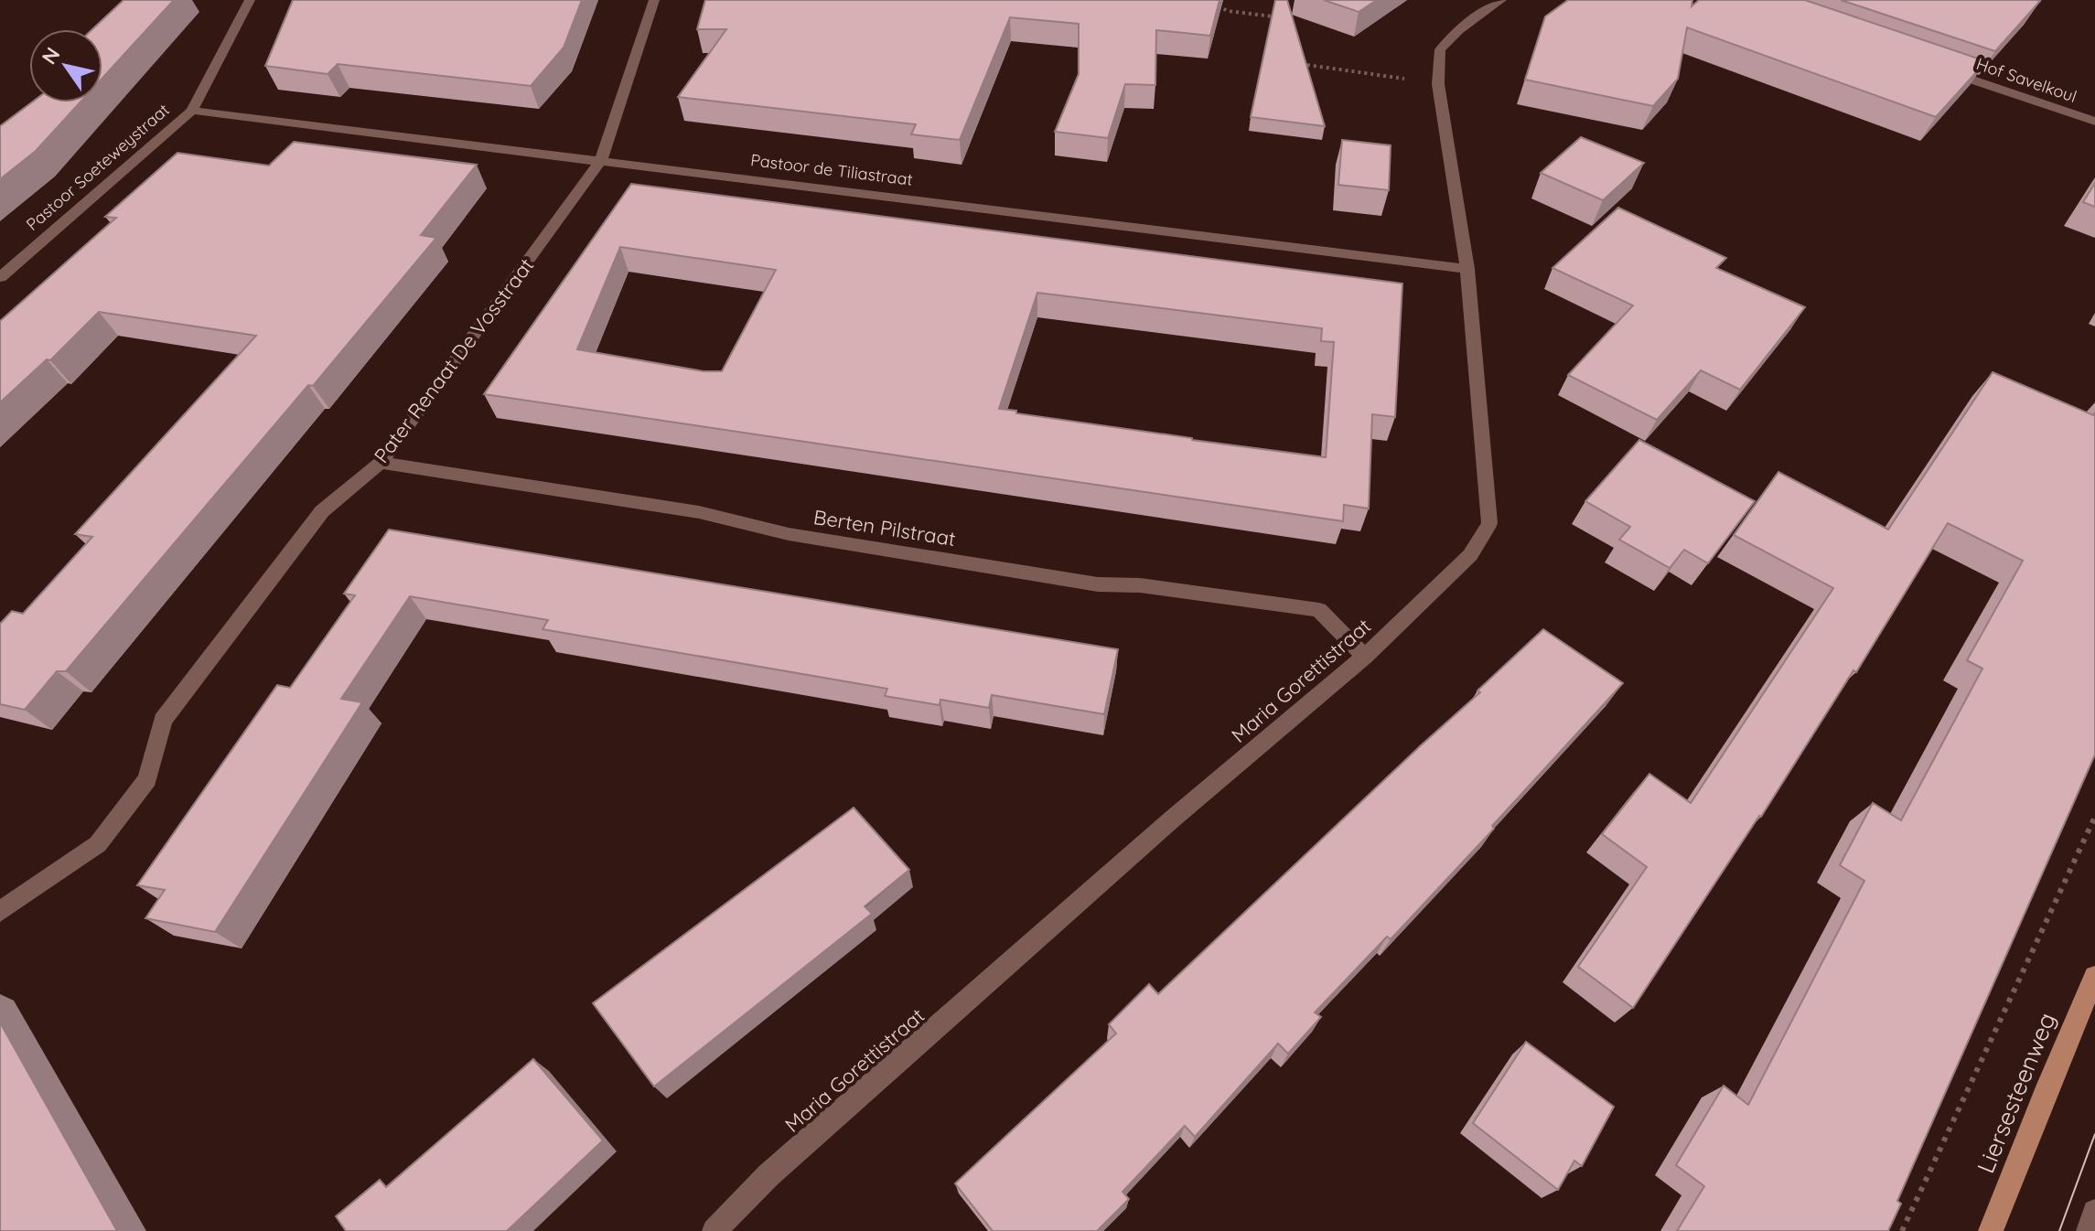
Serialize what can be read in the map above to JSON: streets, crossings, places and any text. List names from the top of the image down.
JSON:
{
  "streets": {
    "main road": ["Liersesteenweg"],
    "street": [
      "Hof Savelkoul",
      "Pastoor Soeteweystraat",
      "Pastoor de Tiliastraat",
      "Pater Renaat De Vosstraat",
      "Berten Pilstraat",
      "Maria Gorettistraat"
    ]
  },
  "crossings": [
    ["Pastoor Soeteweystraat", "Pastoor de Tiliastraat"],
    ["Pastoor de Tiliastraat", "Pater Renaat De Vosstraat"],
    ["Pastoor de Tiliastraat", "Maria Gorettistraat"],
    ["Pater Renaat De Vosstraat", "Berten Pilstraat"],
    ["Berten Pilstraat", "Maria Gorettistraat"]
  ],
  "north": "top left"
}
